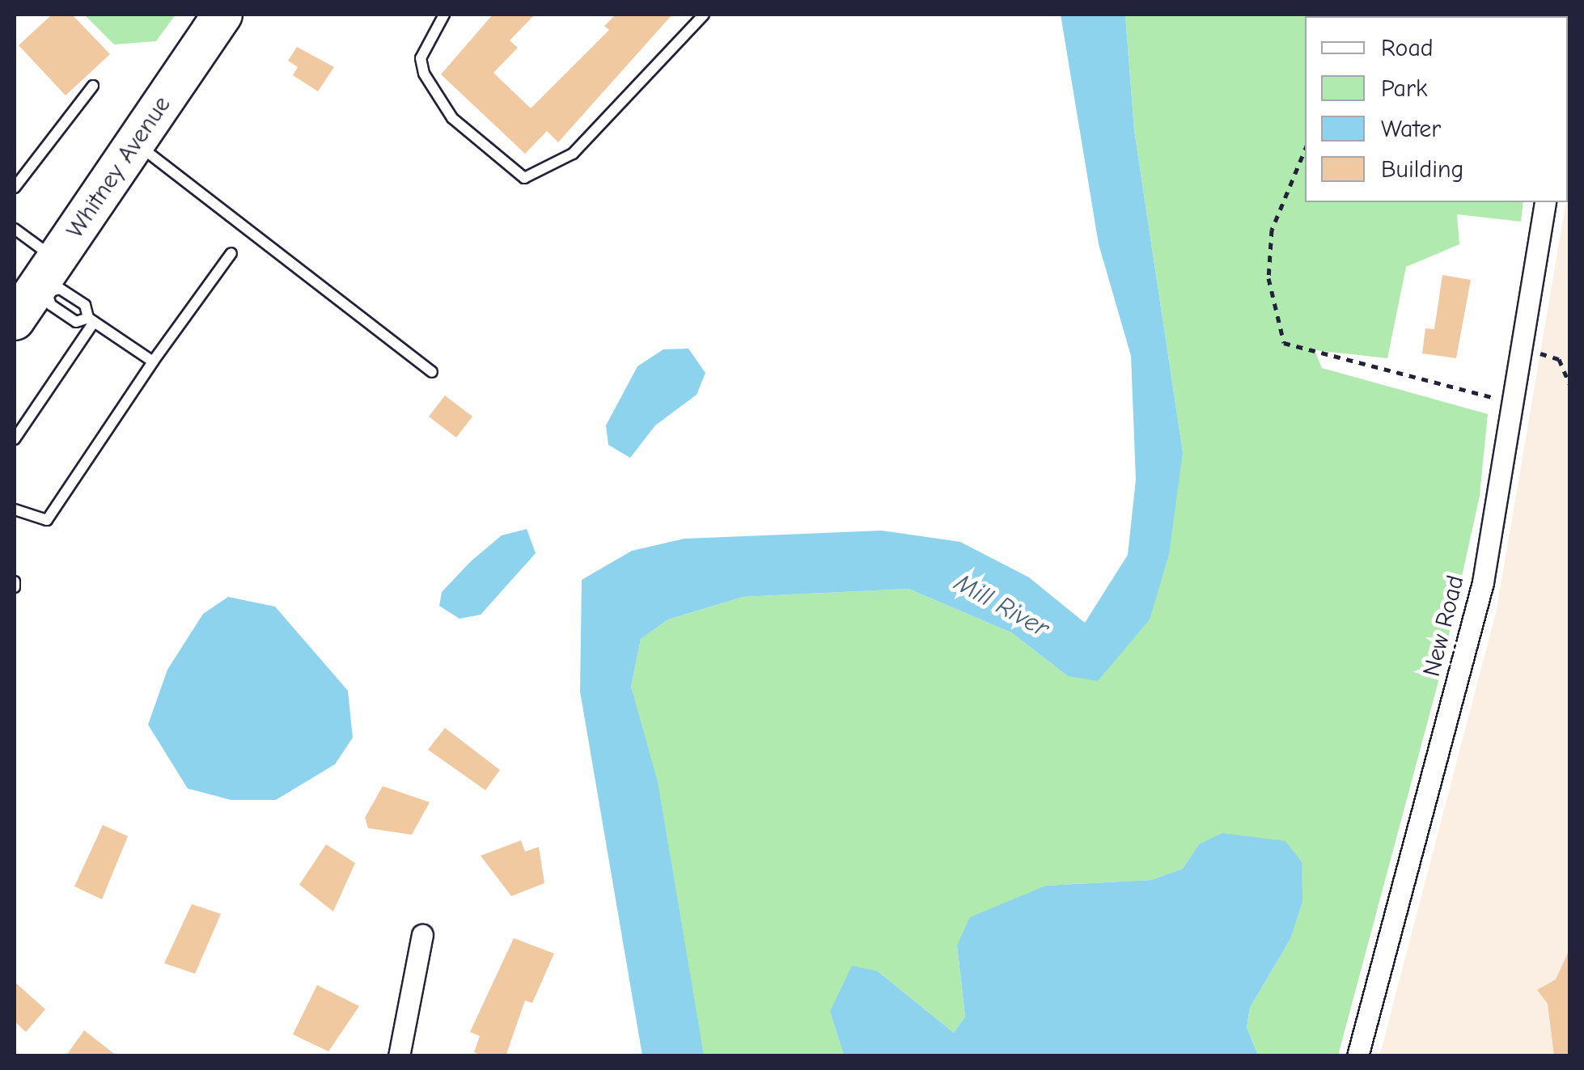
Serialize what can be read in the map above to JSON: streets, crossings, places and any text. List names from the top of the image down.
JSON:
{
  "streets": {
    "highway": ["Whitney Avenue"],
    "street": ["New Road"]
  },
  "water": ["Mill River"],
  "legend": [
    "Road",
    "Park",
    "Water",
    "Building"
  ]
}
